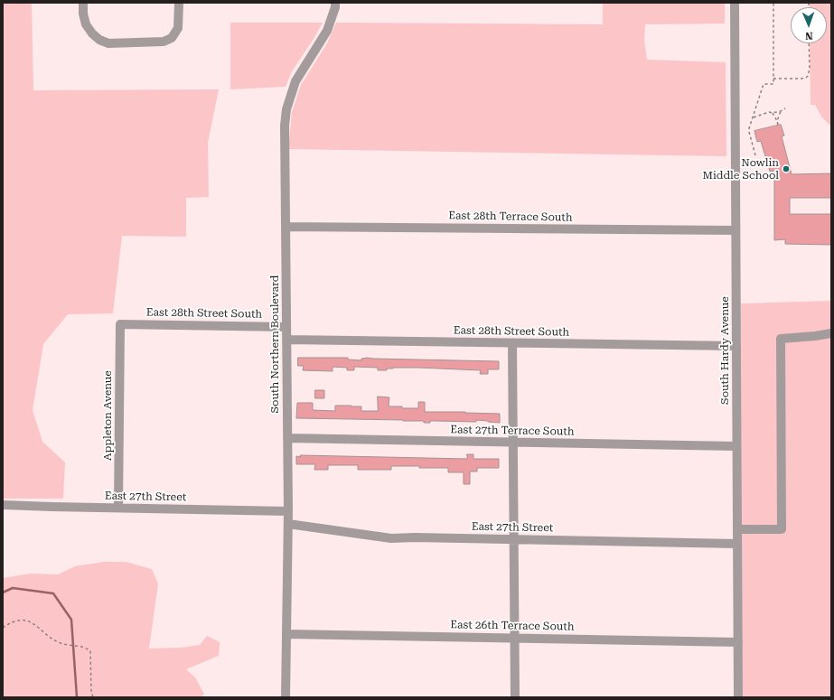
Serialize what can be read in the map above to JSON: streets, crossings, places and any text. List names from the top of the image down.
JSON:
{
  "streets": {
    "street": [
      "East 28th Terrace South",
      "East 28th Street South",
      "South Northern Boulevard",
      "South Hardy Avenue",
      "Appleton Avenue",
      "East 27th Terrace South",
      "East 27th Street",
      "East 26th Terrace South"
    ]
  },
  "crossings": [
    ["East 28th Terrace South", "South Northern Boulevard"],
    ["East 28th Terrace South", "South Hardy Avenue"],
    ["East 28th Street South", "South Northern Boulevard"],
    ["East 28th Street South", "South Hardy Avenue"],
    ["East 28th Street South", "Appleton Avenue"],
    ["South Northern Boulevard", "East 27th Terrace South"],
    ["South Northern Boulevard", "East 27th Street"],
    ["South Northern Boulevard", "East 26th Terrace South"],
    ["South Hardy Avenue", "East 27th Terrace South"],
    ["South Hardy Avenue", "East 27th Street"],
    ["South Hardy Avenue", "East 26th Terrace South"],
    ["Appleton Avenue", "East 27th Street"]
  ],
  "places": ["Nowlin Middle School"],
  "north": "bottom"
}
